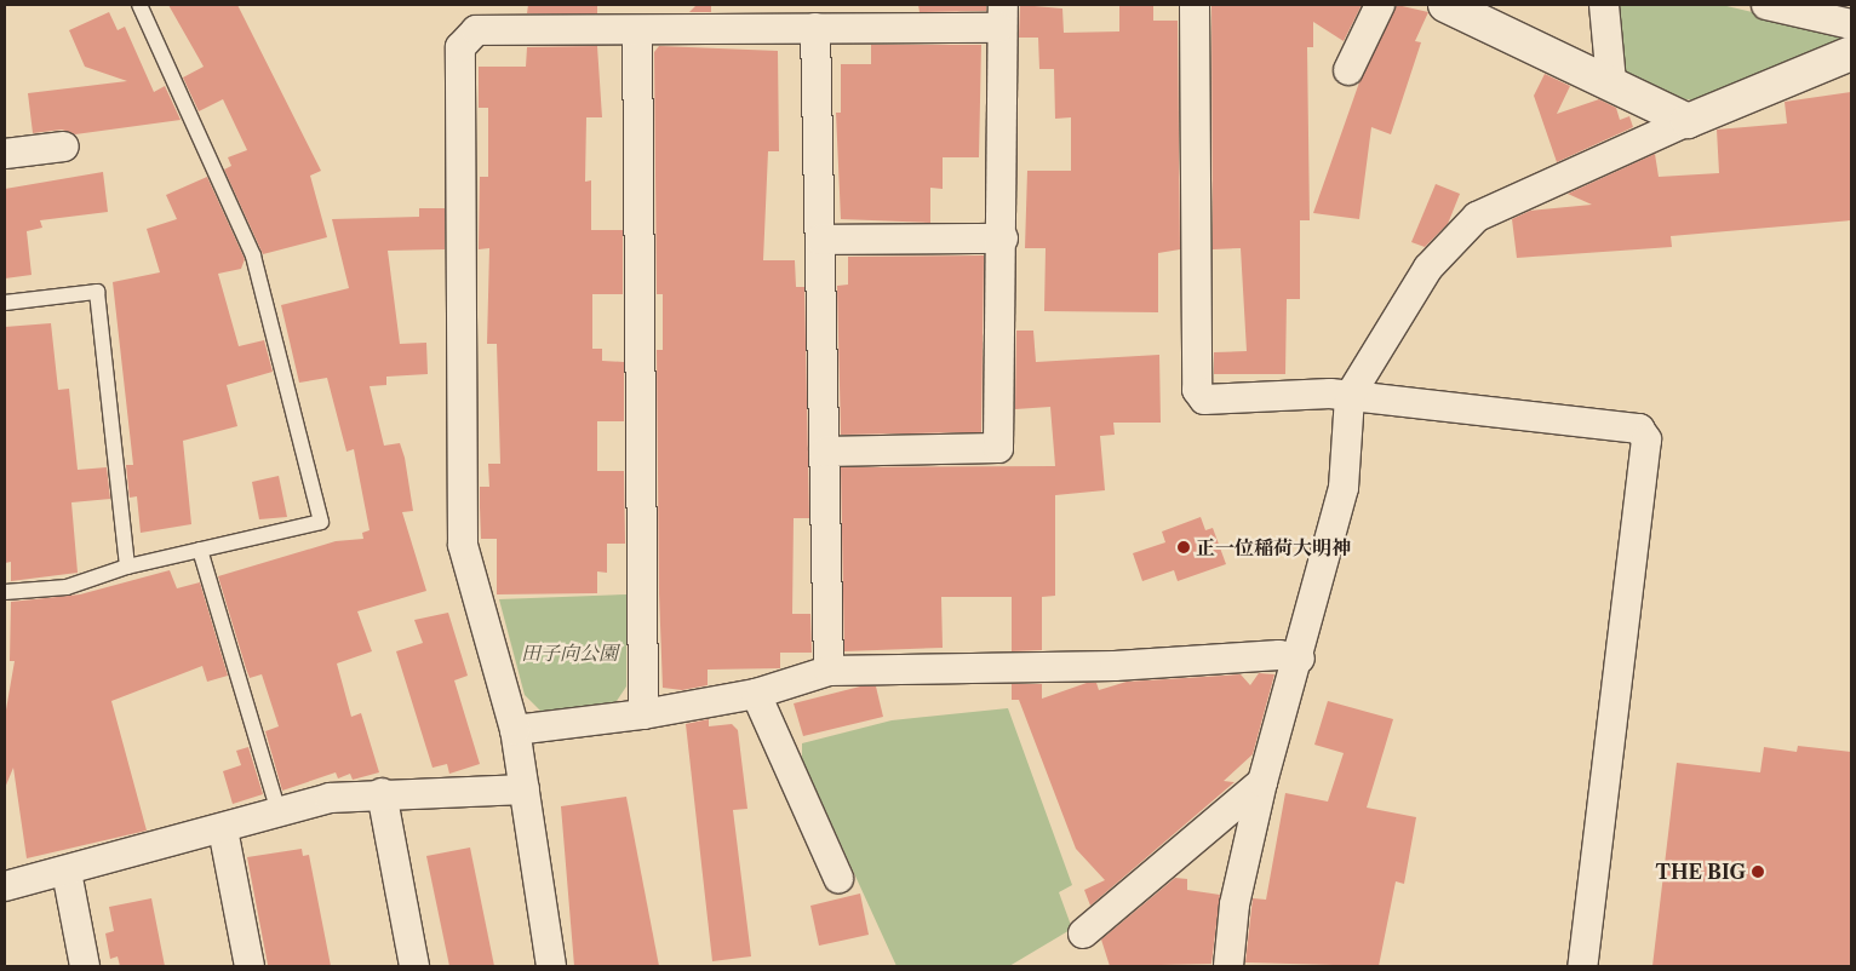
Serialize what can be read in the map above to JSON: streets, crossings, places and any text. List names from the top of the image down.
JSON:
{
  "parks": ["田子向公園"],
  "places": ["正一位稲荷大明神", "THE BIG"]
}
